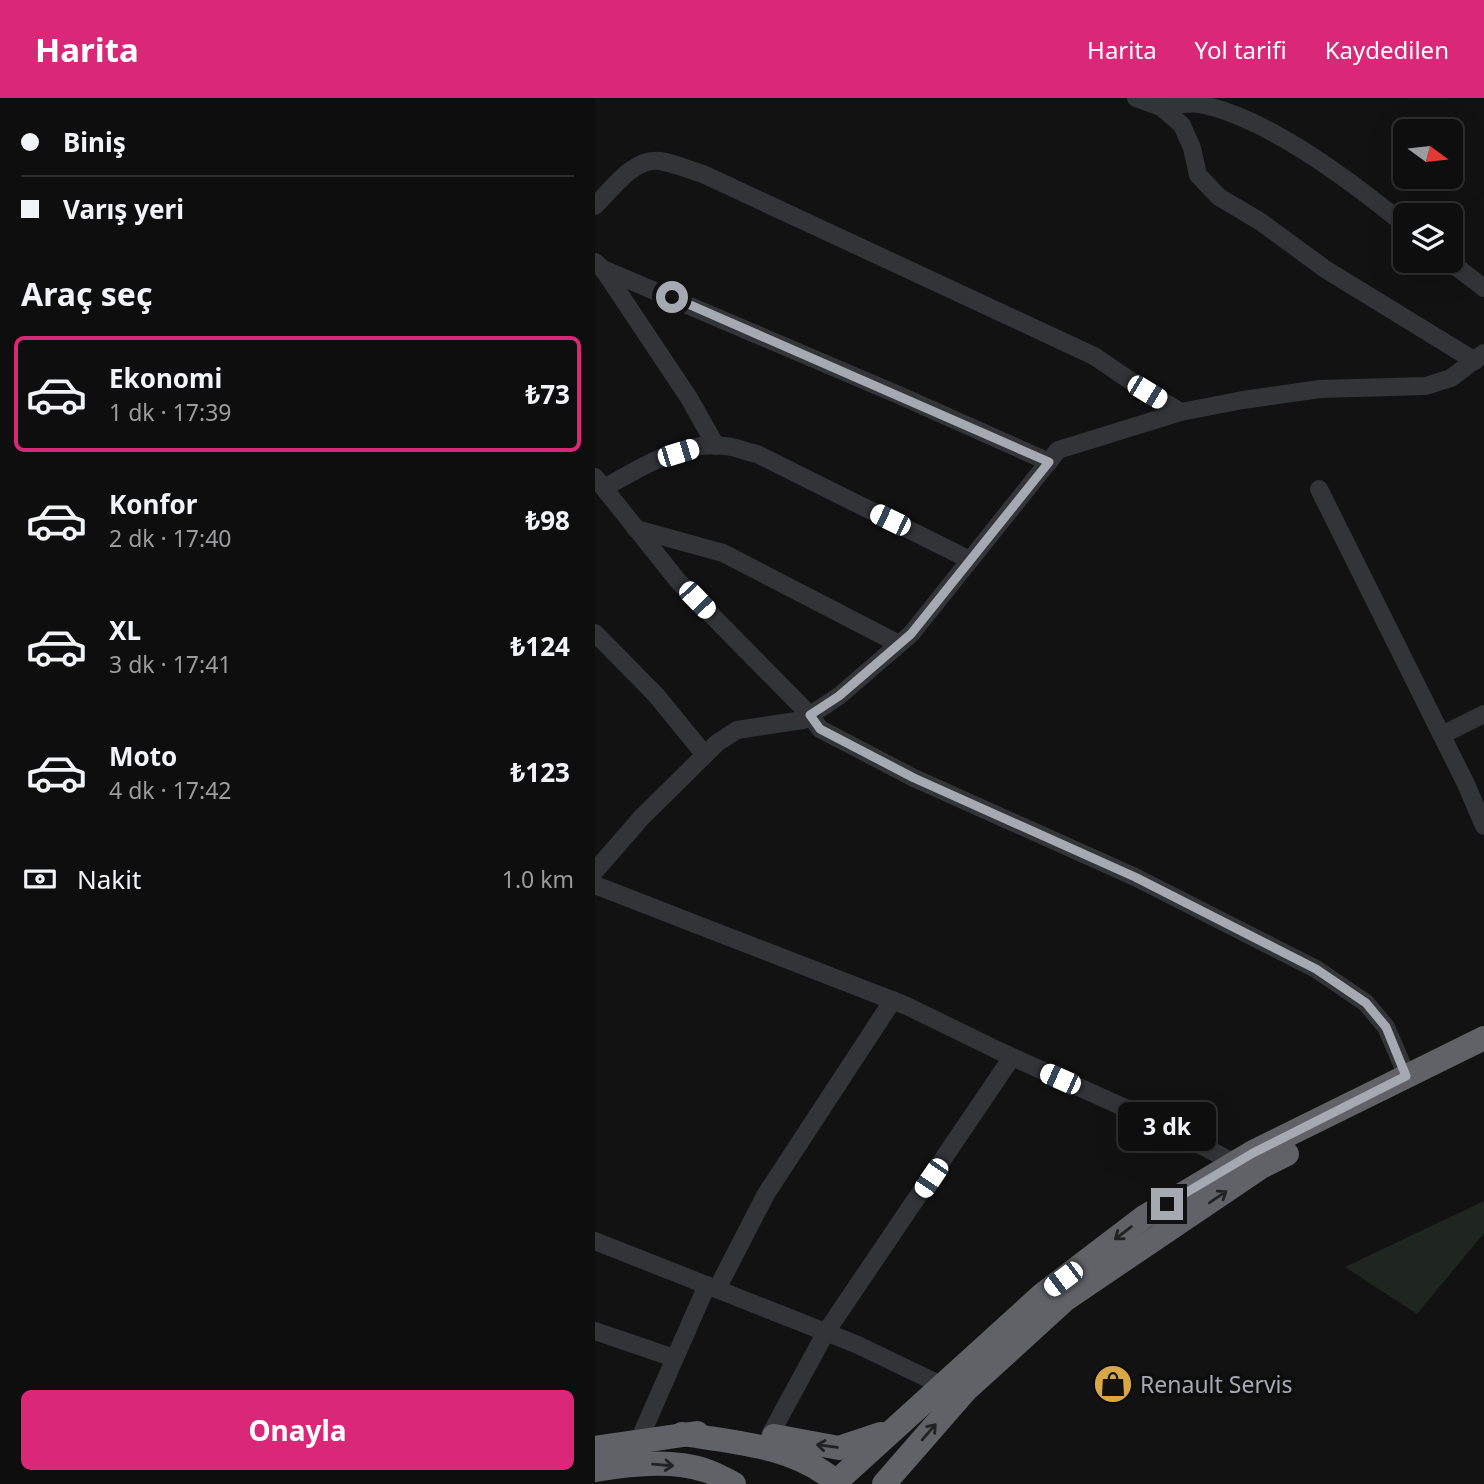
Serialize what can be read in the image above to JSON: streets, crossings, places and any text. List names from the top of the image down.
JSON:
{
  "places": {
    "shop": ["Renault Servis"]
  },
  "north": "right",
  "page": {
    "header": "Harita",
    "nav": ["Harita", "Yol tarifi", "Kaydedilen"],
    "banner": ["Biniş", "Varış yeri"],
    "heading": "Araç seç",
    "list": [
      {
        "name": "Ekonomi",
        "note": "1 dk · 17:39",
        "value": "₺73"
      },
      {
        "name": "Konfor",
        "note": "2 dk · 17:40",
        "value": "₺98"
      },
      {
        "name": "XL",
        "note": "3 dk · 17:41",
        "value": "₺124"
      },
      {
        "name": "Moto",
        "note": "4 dk · 17:42",
        "value": "₺123"
      }
    ],
    "pay": ["Nakit", "1.0 km"],
    "bubble": "3 dk",
    "buttons": "Onayla"
  }
}
